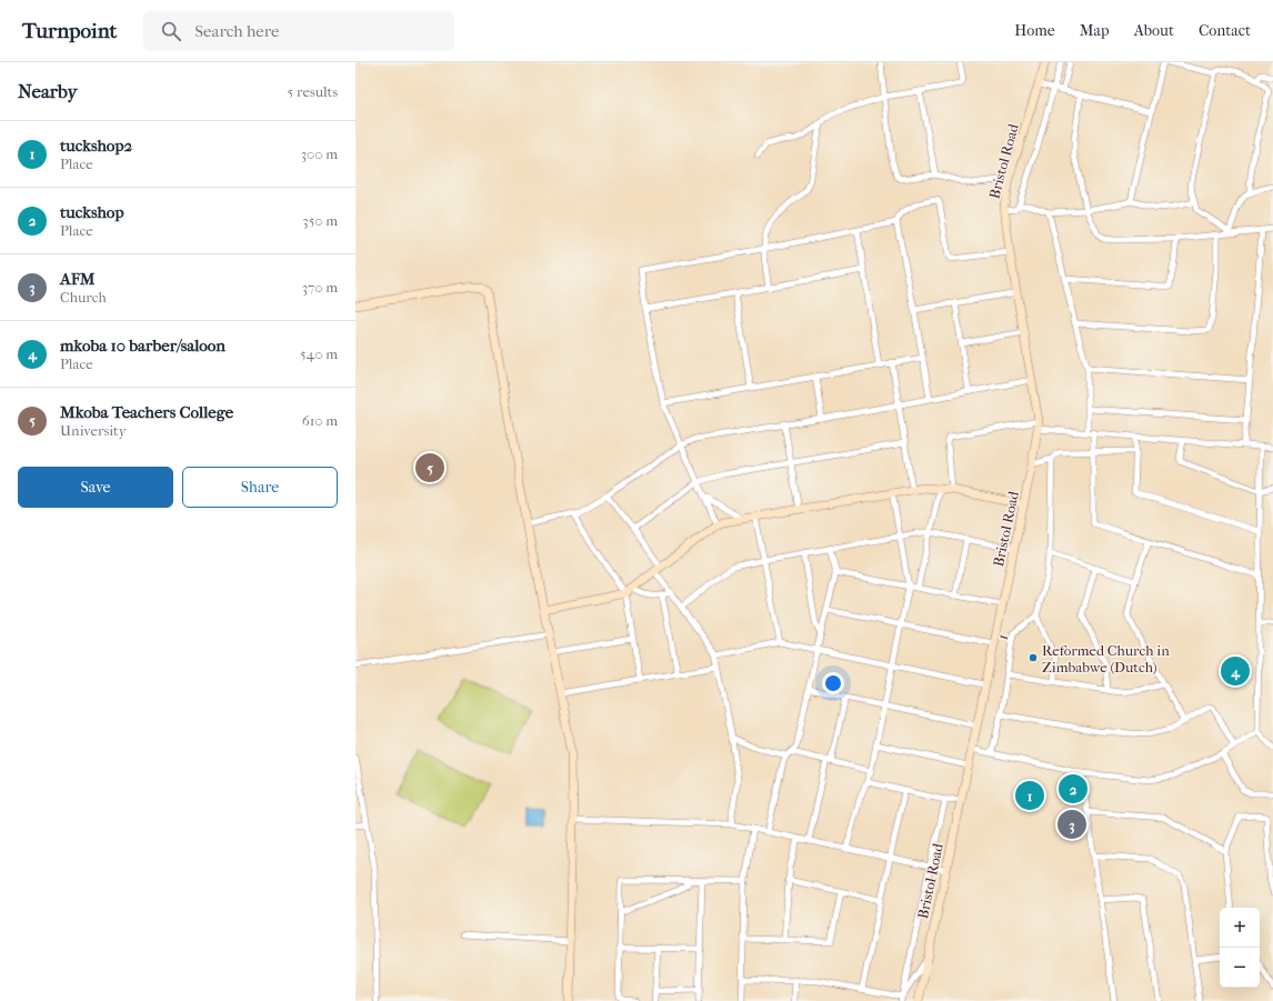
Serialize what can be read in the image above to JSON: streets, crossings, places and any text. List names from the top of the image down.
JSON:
{
  "streets": {
    "street": ["Bristol Road", "1"]
  },
  "places": ["Reformed Church in Zimbabwe (Dutch)"],
  "page": {
    "header": "Turnpoint",
    "search": "Search here",
    "nav": [
      "Home",
      "Map",
      "About",
      "Contact"
    ],
    "heading": ["Nearby", "5 results"],
    "list": [
      {
        "mark": "1",
        "name": "tuckshop2",
        "note": "Place",
        "value": "300 m"
      },
      {
        "mark": "2",
        "name": "tuckshop",
        "note": "Place",
        "value": "350 m"
      },
      {
        "mark": "3",
        "name": "AFM",
        "note": "Church",
        "value": "370 m"
      },
      {
        "mark": "4",
        "name": "mkoba 10 barber/saloon",
        "note": "Place",
        "value": "540 m"
      },
      {
        "mark": "5",
        "name": "Mkoba Teachers College",
        "note": "University",
        "value": "610 m"
      }
    ],
    "pins": [
      "5",
      "4",
      "2",
      "1",
      "3"
    ],
    "buttons": ["Save", "Share"],
    "map_buttons": ["+", "−"]
  }
}
